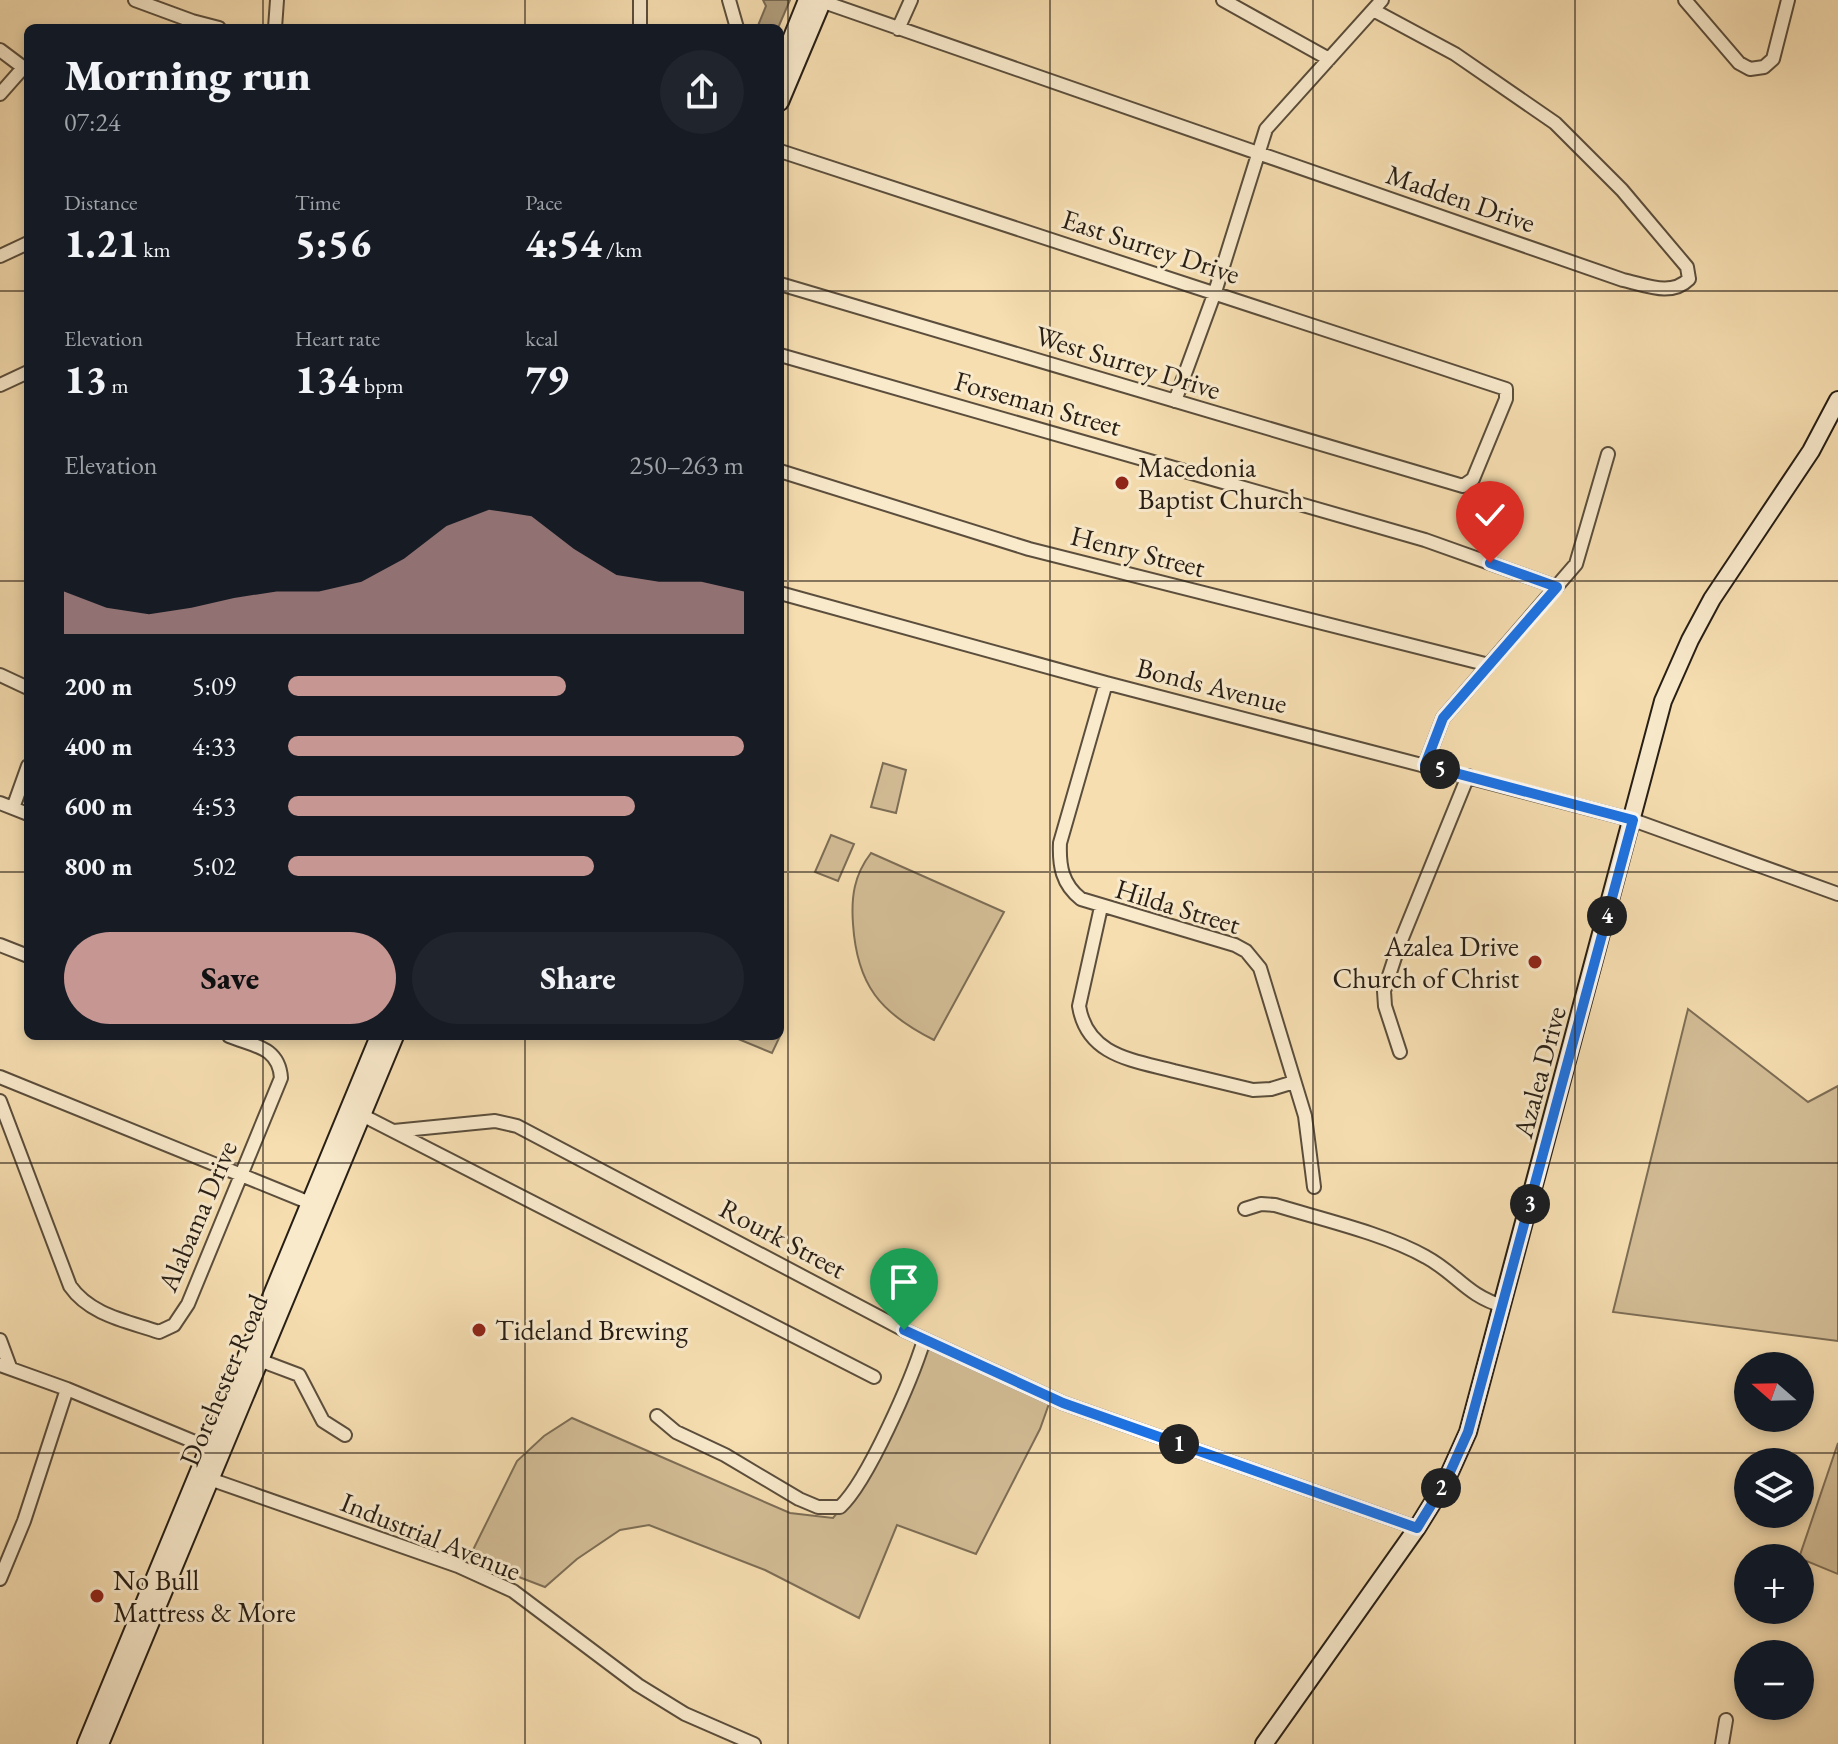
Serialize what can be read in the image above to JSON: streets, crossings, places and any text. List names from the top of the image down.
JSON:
{
  "streets": {
    "main road": ["Azalea Drive", "Dorchester Road"],
    "street": [
      "Madden Drive",
      "East Surrey Drive",
      "West Surrey Drive",
      "Forseman Street",
      "Henry Street",
      "Bonds Avenue",
      "Hilda Street",
      "Alabama Drive",
      "Rourk Street",
      "Industrial Avenue"
    ]
  },
  "crossings": [
    ["East Surrey Drive", "West Surrey Drive"],
    ["Bonds Avenue", "Hilda Street"],
    ["Bonds Avenue", "Azalea Drive"],
    ["Azalea Drive", "Rourk Street"],
    ["Dorchester Road", "Industrial Avenue"]
  ],
  "places": [
    "Macedonia Baptist Church",
    "Azalea Drive Church of Christ",
    "Tideland Brewing",
    "No Bull Mattress & More"
  ],
  "north": "left",
  "page": {
    "heading": ["Morning run", "07:24"],
    "stats": [
      ["Distance", "1.21 km"],
      ["Time", "5:56"],
      ["Pace", "4:54 /km"],
      ["Elevation", "13 m"],
      ["Heart rate", "134 bpm"],
      ["kcal", "79"]
    ],
    "chart": ["Elevation", "250–263 m"],
    "list": [
      {
        "name": "200 m",
        "note": "5:09"
      },
      {
        "name": "400 m",
        "note": "4:33"
      },
      {
        "name": "600 m",
        "note": "4:53"
      },
      {
        "name": "800 m",
        "note": "5:02"
      }
    ],
    "pins": [
      "5",
      "4",
      "3",
      "1",
      "2"
    ],
    "buttons": ["Save", "Share"],
    "map_buttons": ["+", "−"]
  }
}
